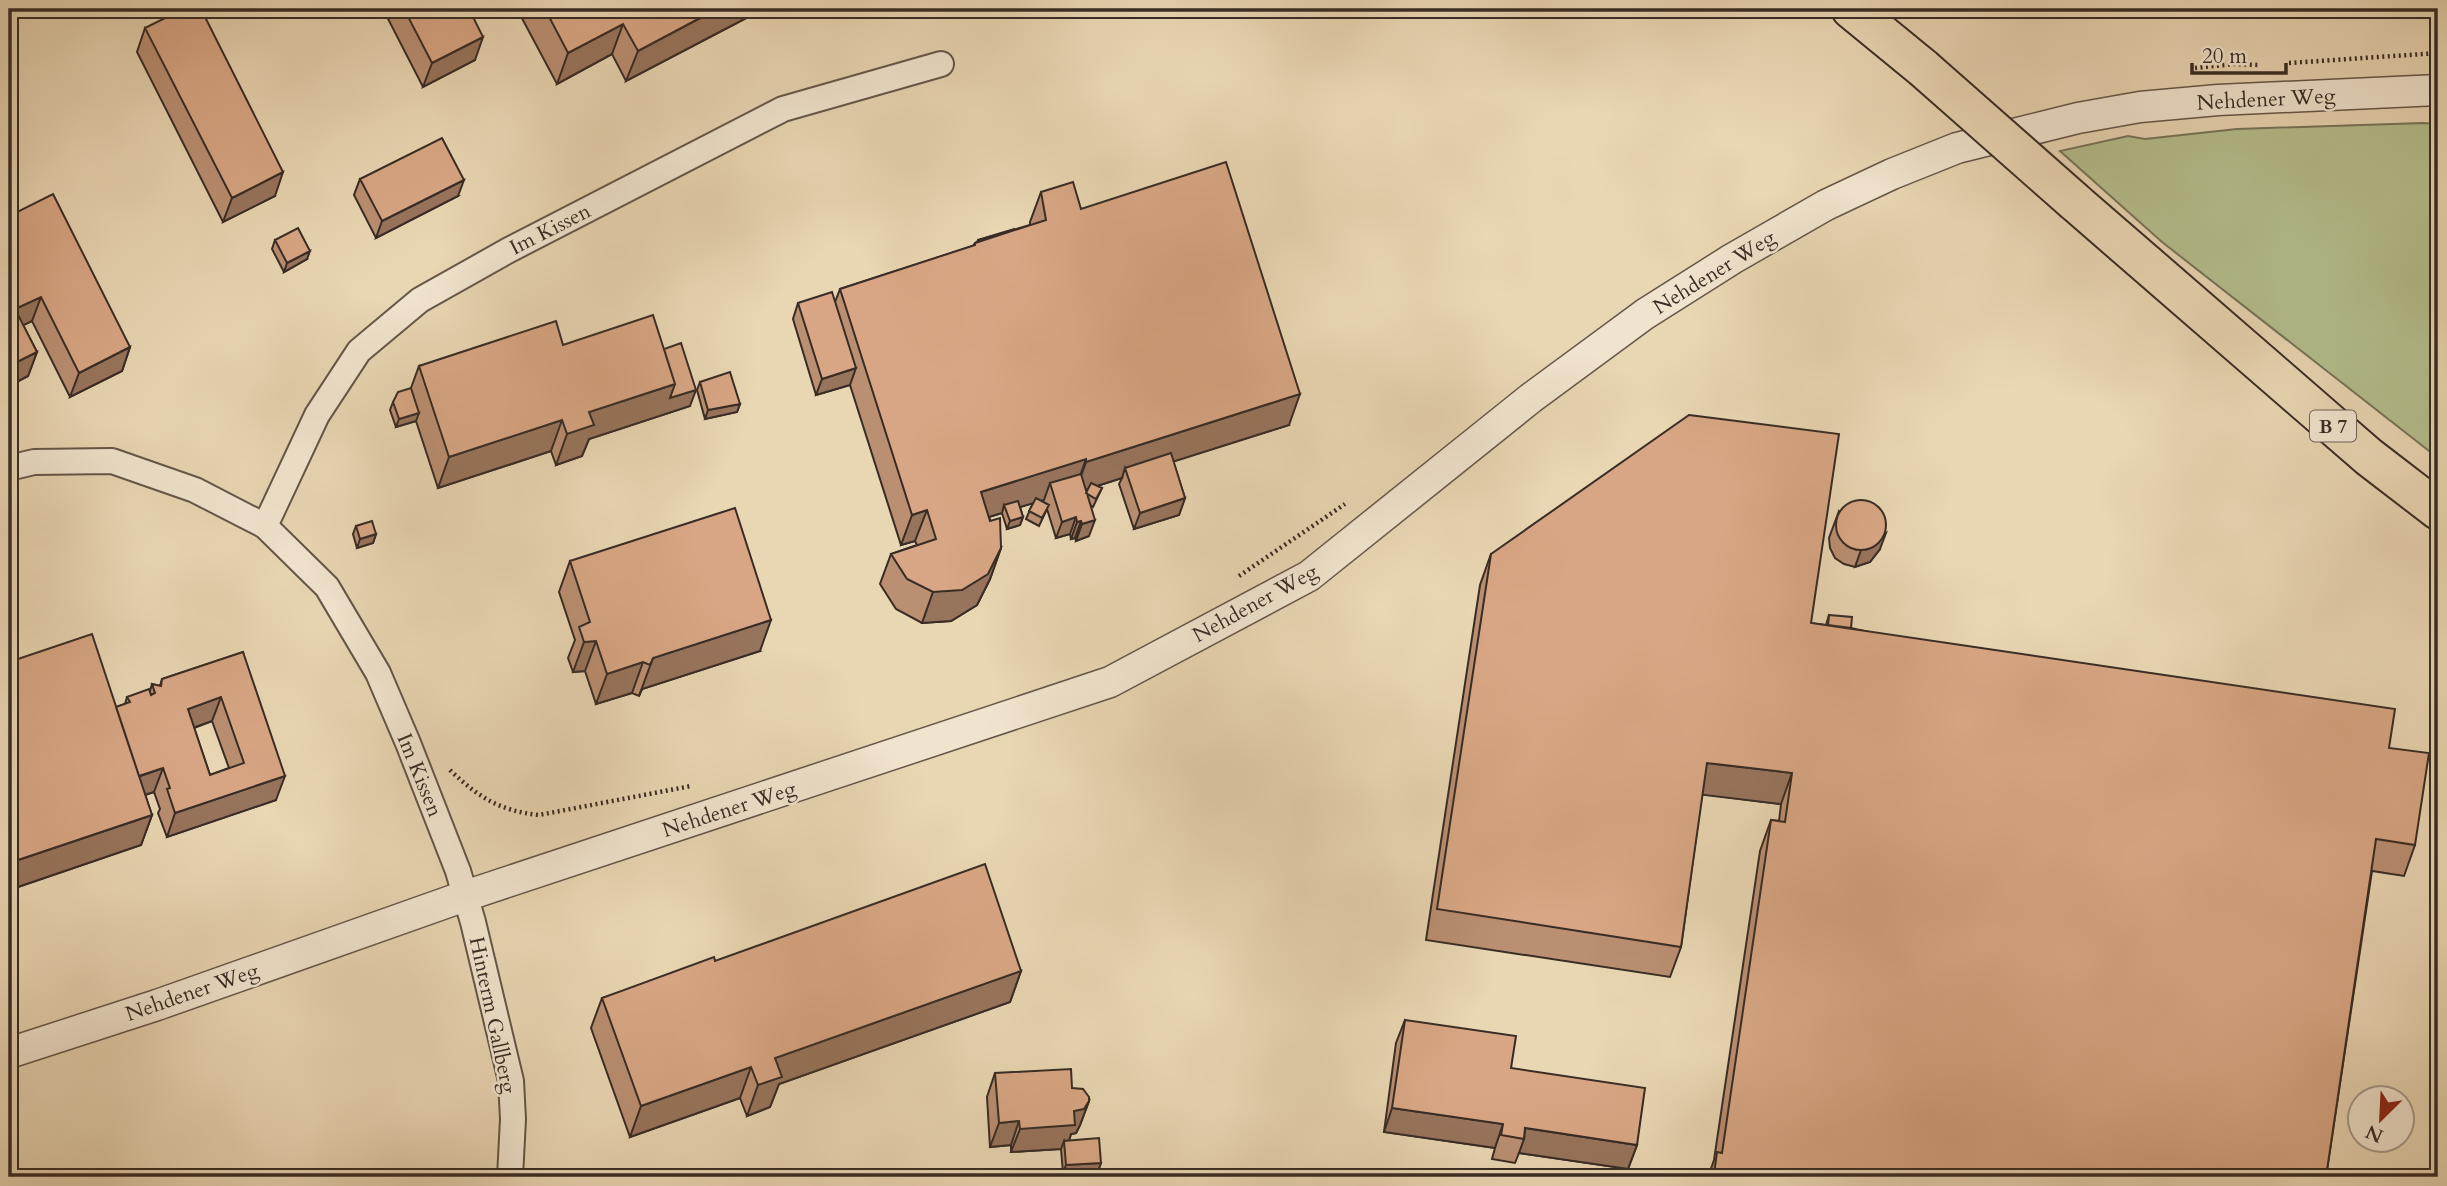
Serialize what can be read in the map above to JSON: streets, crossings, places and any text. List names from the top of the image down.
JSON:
{
  "streets": {
    "main road": ["B 7"],
    "street": ["Nehdener Weg", "Im Kissen", "Hinterm Gallberg"]
  },
  "crossings": [
    ["Nehdener Weg", "Im Kissen"],
    ["Nehdener Weg", "Hinterm Gallberg"],
    ["Im Kissen", "Hinterm Gallberg"]
  ],
  "scale_bar": "20 m",
  "north": "bottom left"
}
